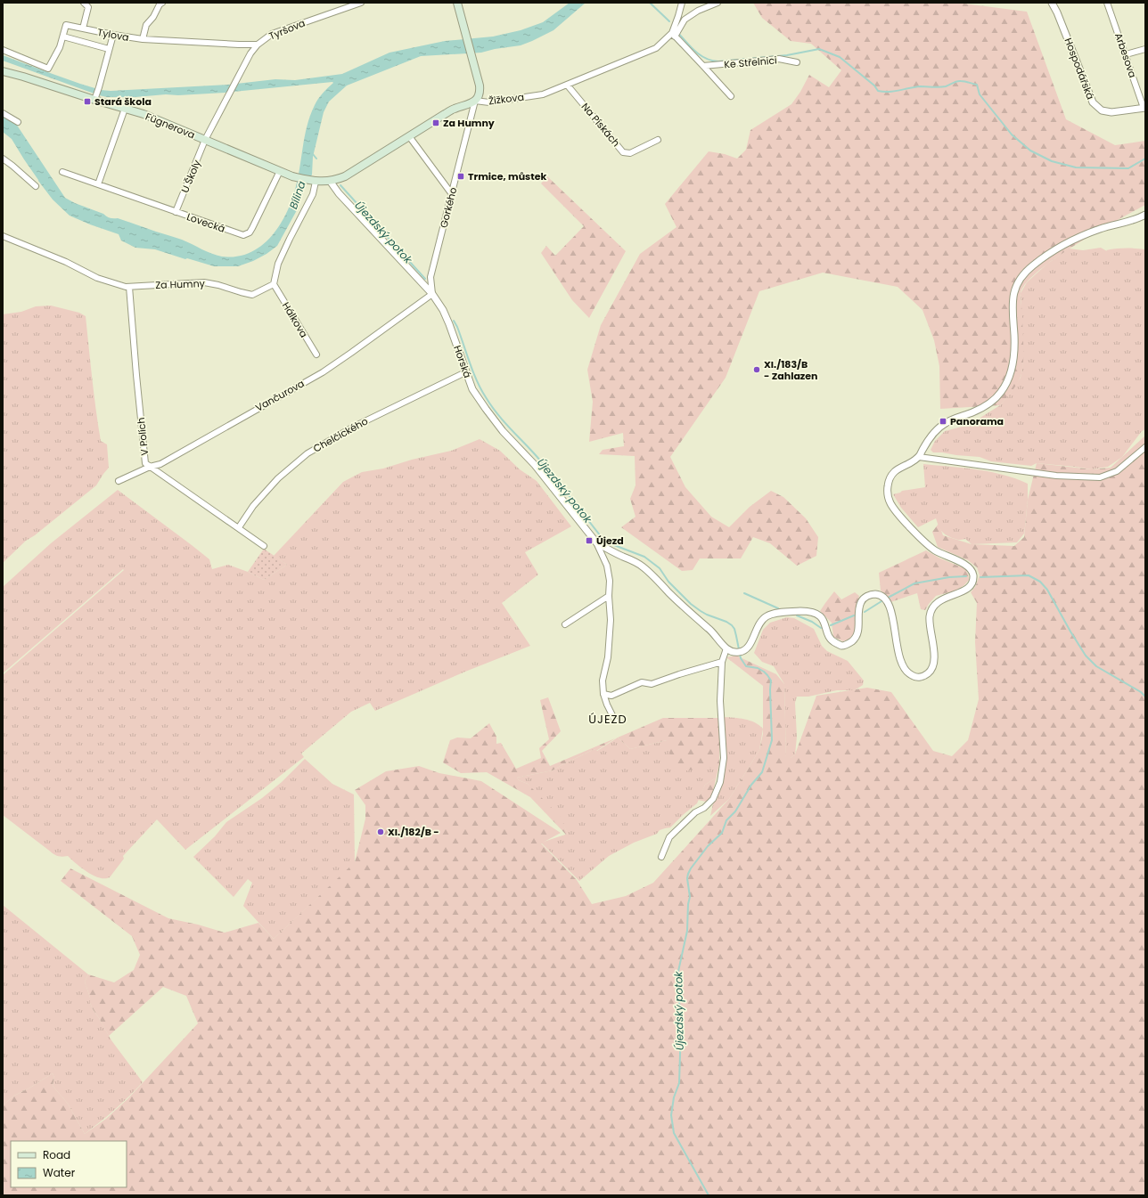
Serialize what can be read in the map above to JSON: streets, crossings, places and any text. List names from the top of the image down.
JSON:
{
  "streets": {
    "main road": ["Žižkova", "Fügnerova"],
    "street": [
      "Tyršova",
      "Tylova",
      "Arbesova",
      "Ke Střelnici",
      "Hospodářská",
      "Na Pískách",
      "U Školy",
      "Gorkého",
      "Lovecká",
      "Za Humny",
      "Hálkova",
      "Horská",
      "Vančurova",
      "Chelčického",
      "V Polích"
    ]
  },
  "crossings": [
    ["Tyršova", "Tylova"],
    ["Tyršova", "Fügnerova"],
    ["Tyršova", "U Školy"],
    ["Arbesova", "Hospodářská"],
    ["Ke Střelnici", "Žižkova"],
    ["Žižkova", "Na Pískách"],
    ["Žižkova", "Fügnerova"],
    ["Žižkova", "Gorkého"],
    ["Žižkova", "Horská"],
    ["Fügnerova", "U Školy"],
    ["Fügnerova", "Lovecká"],
    ["U Školy", "Lovecká"],
    ["Gorkého", "Horská"],
    ["Gorkého", "Vančurova"],
    ["Za Humny", "Hálkova"],
    ["Za Humny", "V Polích"],
    ["Horská", "Vančurova"],
    ["Horská", "Chelčického"],
    ["Vančurova", "V Polích"],
    ["Chelčického", "V Polích"]
  ],
  "districts": ["ÚJEZD"],
  "water": ["Bílina", "Újezdský potok"],
  "places": {
    "transit": [
      "Stará škola",
      "Za Humny",
      "Trmice, můstek",
      "Panorama",
      "Újezd"
    ],
    "other": ["XI./183/B - Zahlazen", "XI./182/B -"]
  },
  "legend": ["Road", "Water"]
}
